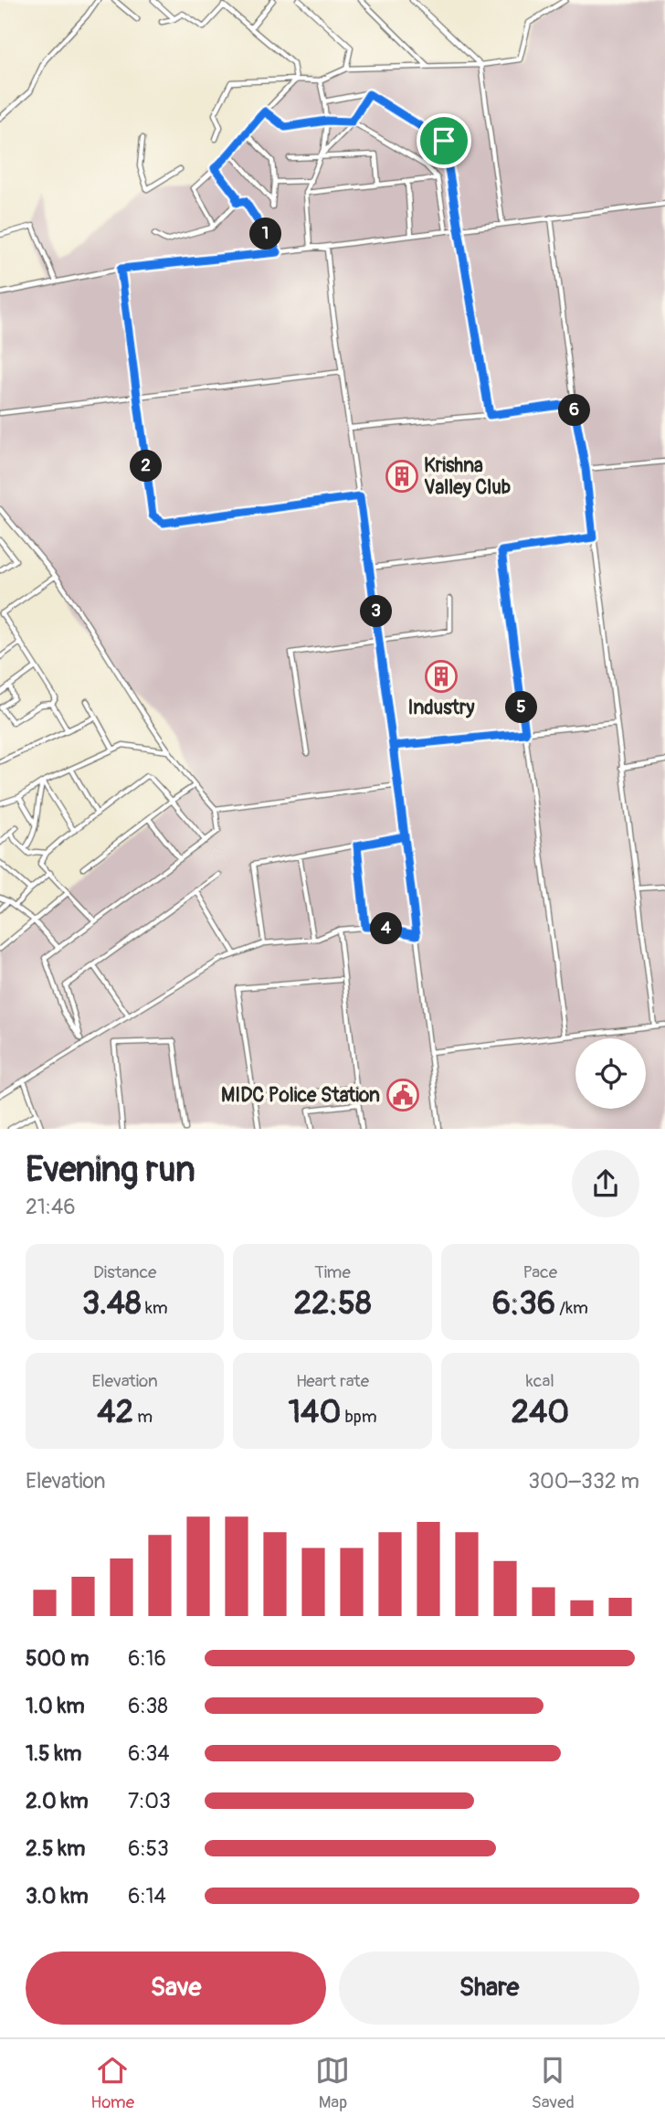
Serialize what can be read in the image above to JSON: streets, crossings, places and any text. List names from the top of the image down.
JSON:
{
  "places": {
    "building": ["Krishna Valley Club", "Industry"],
    "public building": ["MIDC Police Station"]
  },
  "page": {
    "pins": [
      "1",
      "6",
      "2",
      "3",
      "5",
      "4"
    ],
    "heading": ["Evening run", "21:46"],
    "stats": [
      ["Distance", "3.48 km"],
      ["Time", "22:58"],
      ["Pace", "6:36 /km"],
      ["Elevation", "42 m"],
      ["Heart rate", "140 bpm"],
      ["kcal", "240"]
    ],
    "chart": ["Elevation", "300–332 m"],
    "list": [
      {
        "name": "500 m",
        "note": "6:16"
      },
      {
        "name": "1.0 km",
        "note": "6:38"
      },
      {
        "name": "1.5 km",
        "note": "6:34"
      },
      {
        "name": "2.0 km",
        "note": "7:03"
      },
      {
        "name": "2.5 km",
        "note": "6:53"
      },
      {
        "name": "3.0 km",
        "note": "6:14"
      }
    ],
    "buttons": ["Save", "Share"],
    "tabs": ["Home", "Map", "Saved"]
  }
}
